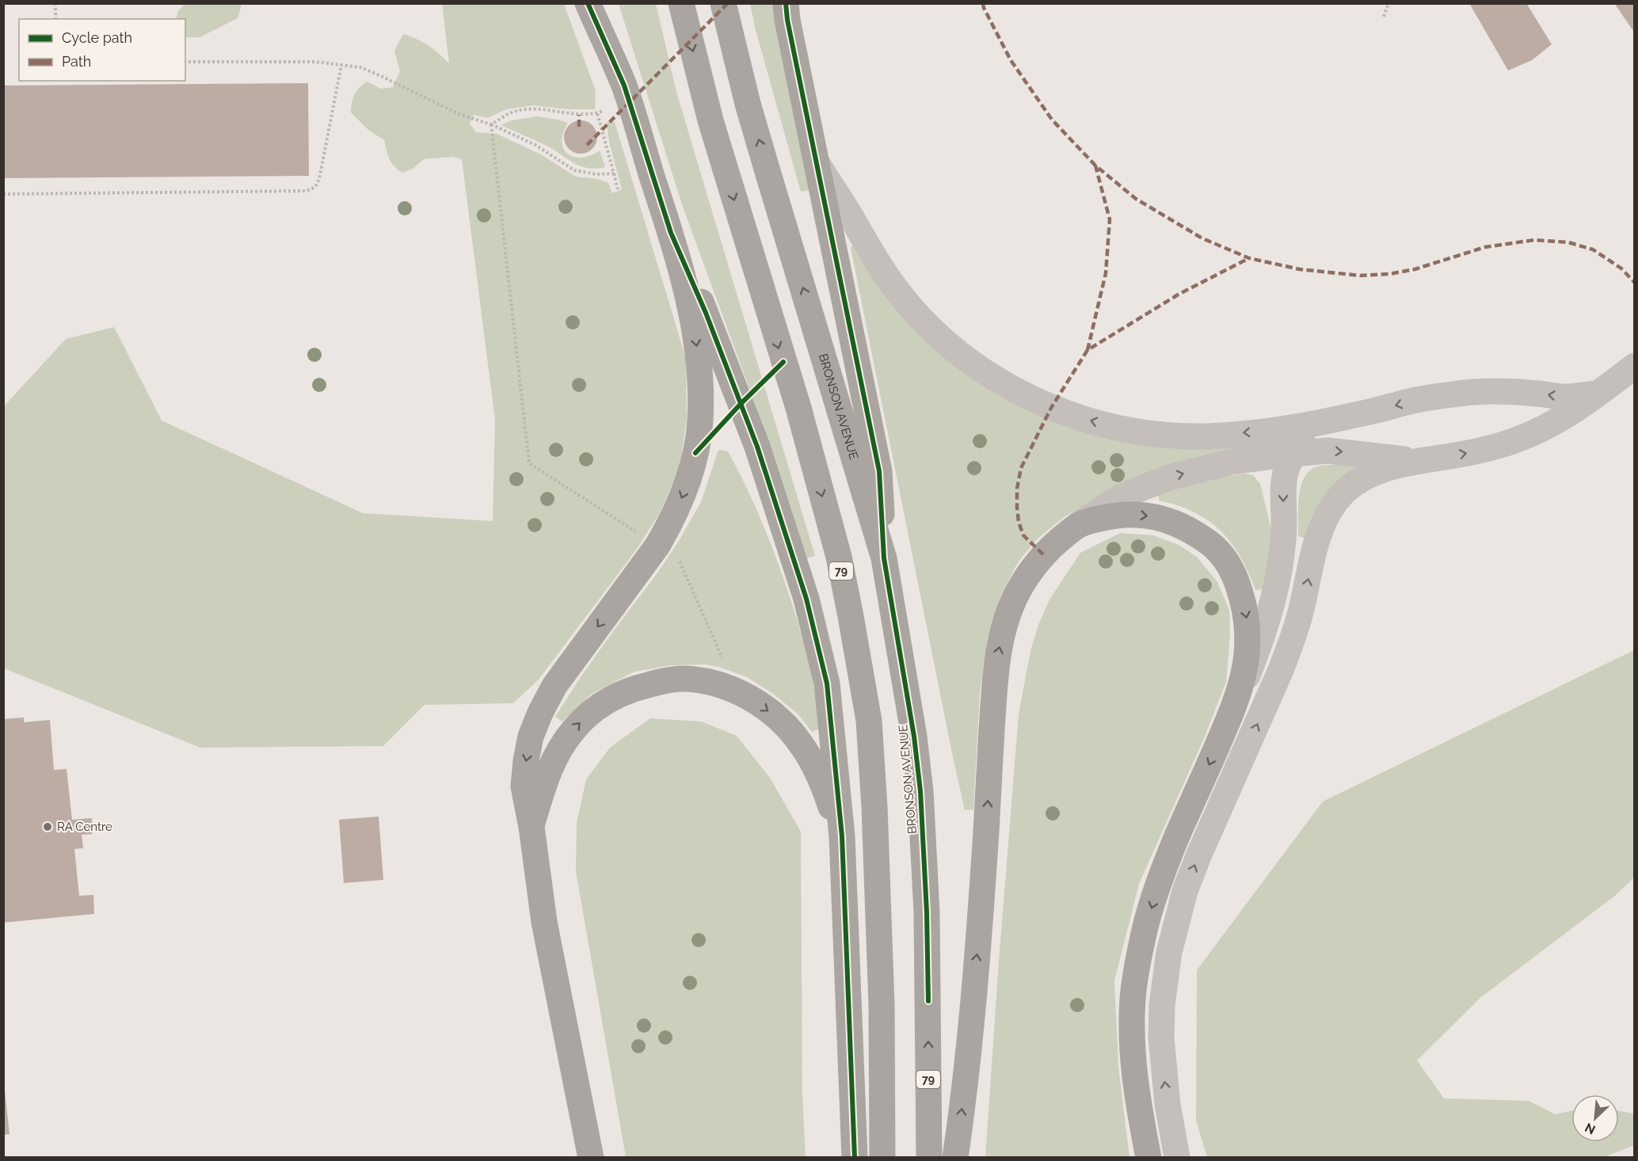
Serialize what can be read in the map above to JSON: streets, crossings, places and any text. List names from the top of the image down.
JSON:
{
  "streets": {
    "highway": ["BRONSON AVENUE", "79"]
  },
  "places": ["RA Centre"],
  "legend": ["Cycle path", "Path"],
  "north": "bottom left"
}
